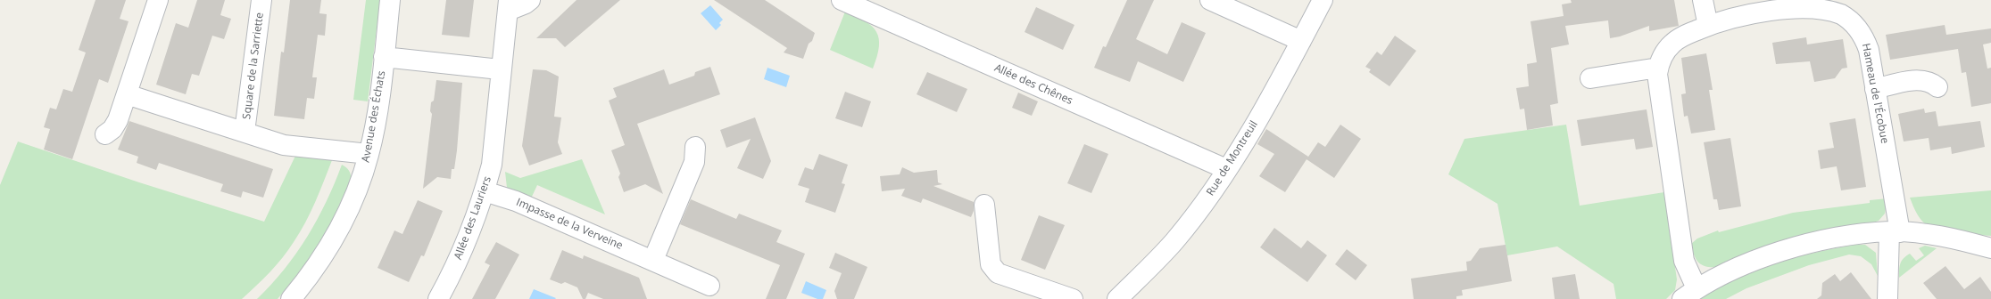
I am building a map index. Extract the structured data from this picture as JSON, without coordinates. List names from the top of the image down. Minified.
{"streets":{"street":["Square de la Sarriette","Allée des Chênes","Hameau de l'Écobue","Avenue des Échats","Rue de Montreuil","Allée des Lauriers","Impasse de la Verveine"]},"crossings":[["Square de la Sarriette","Avenue des Échats"],["Allée des Chênes","Rue de Montreuil"],["Allée des Lauriers","Impasse de la Verveine"]]}
